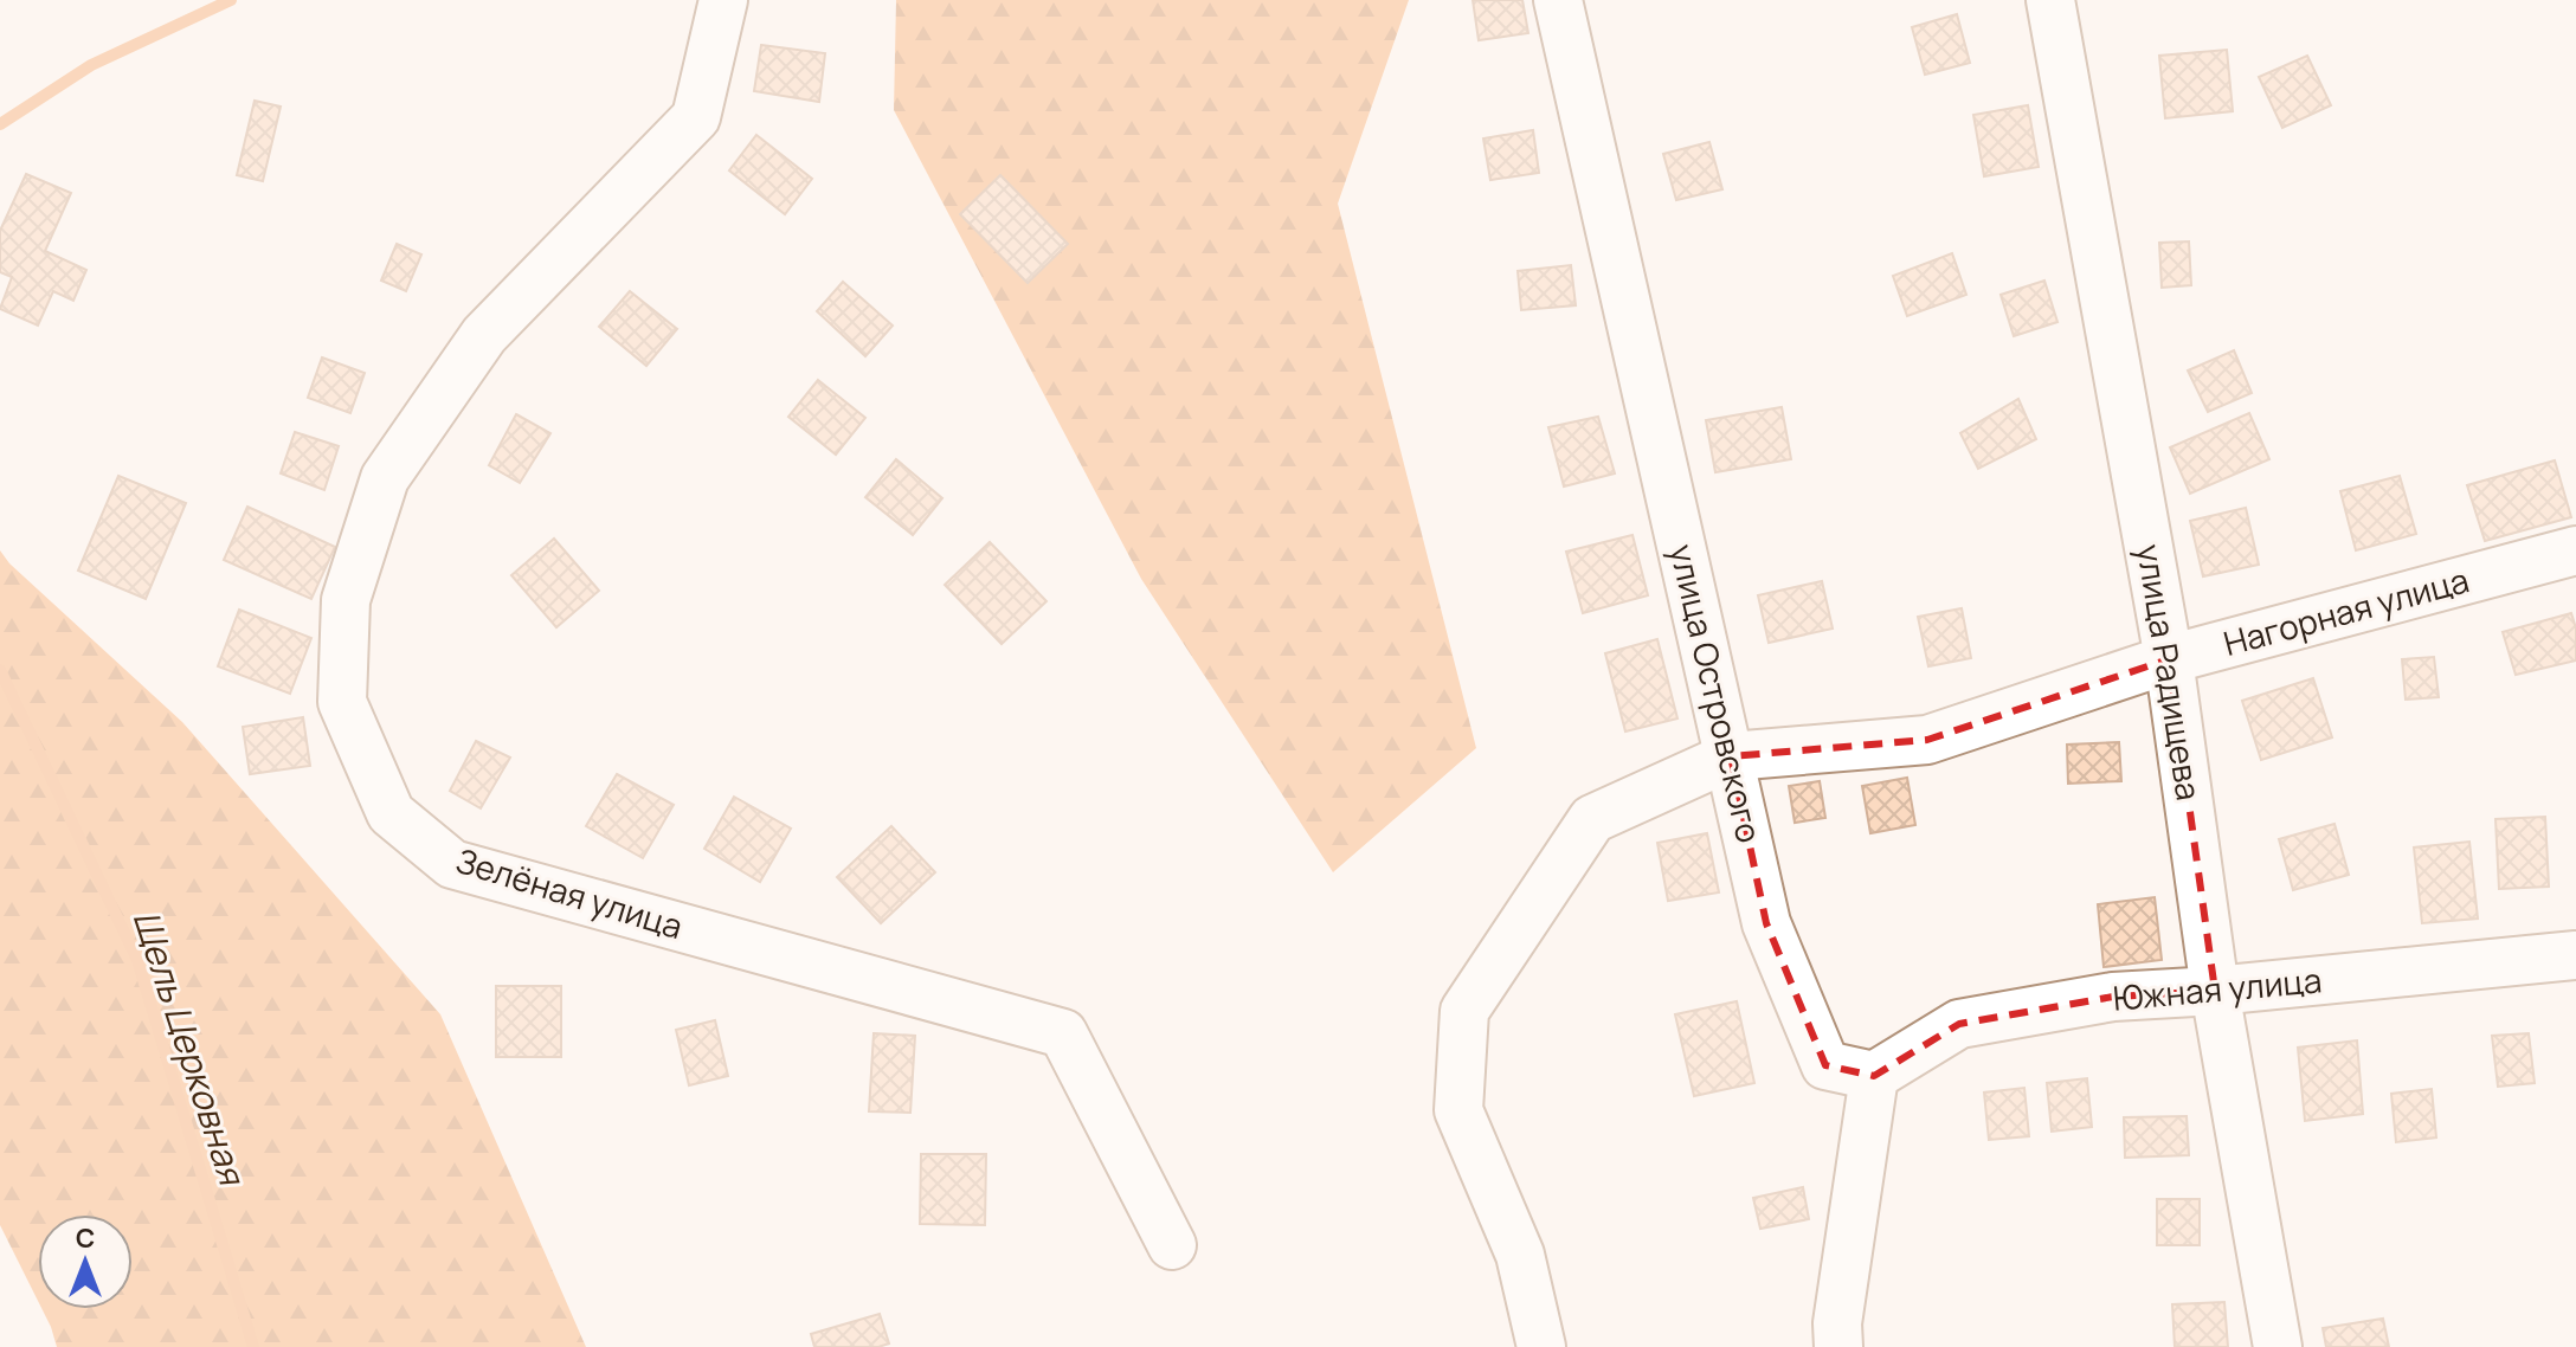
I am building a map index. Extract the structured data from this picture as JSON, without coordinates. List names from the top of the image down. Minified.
{"streets":{"street":["Нагорная улица","улица Радищева","улица Островского","Зелёная улица","Южная улица"]},"crossings":[["Нагорная улица","улица Радищева"],["Нагорная улица","улица Островского"],["улица Радищева","Южная улица"],["улица Островского","Южная улица"]],"water":["Щель Церковная"],"north":"top"}
